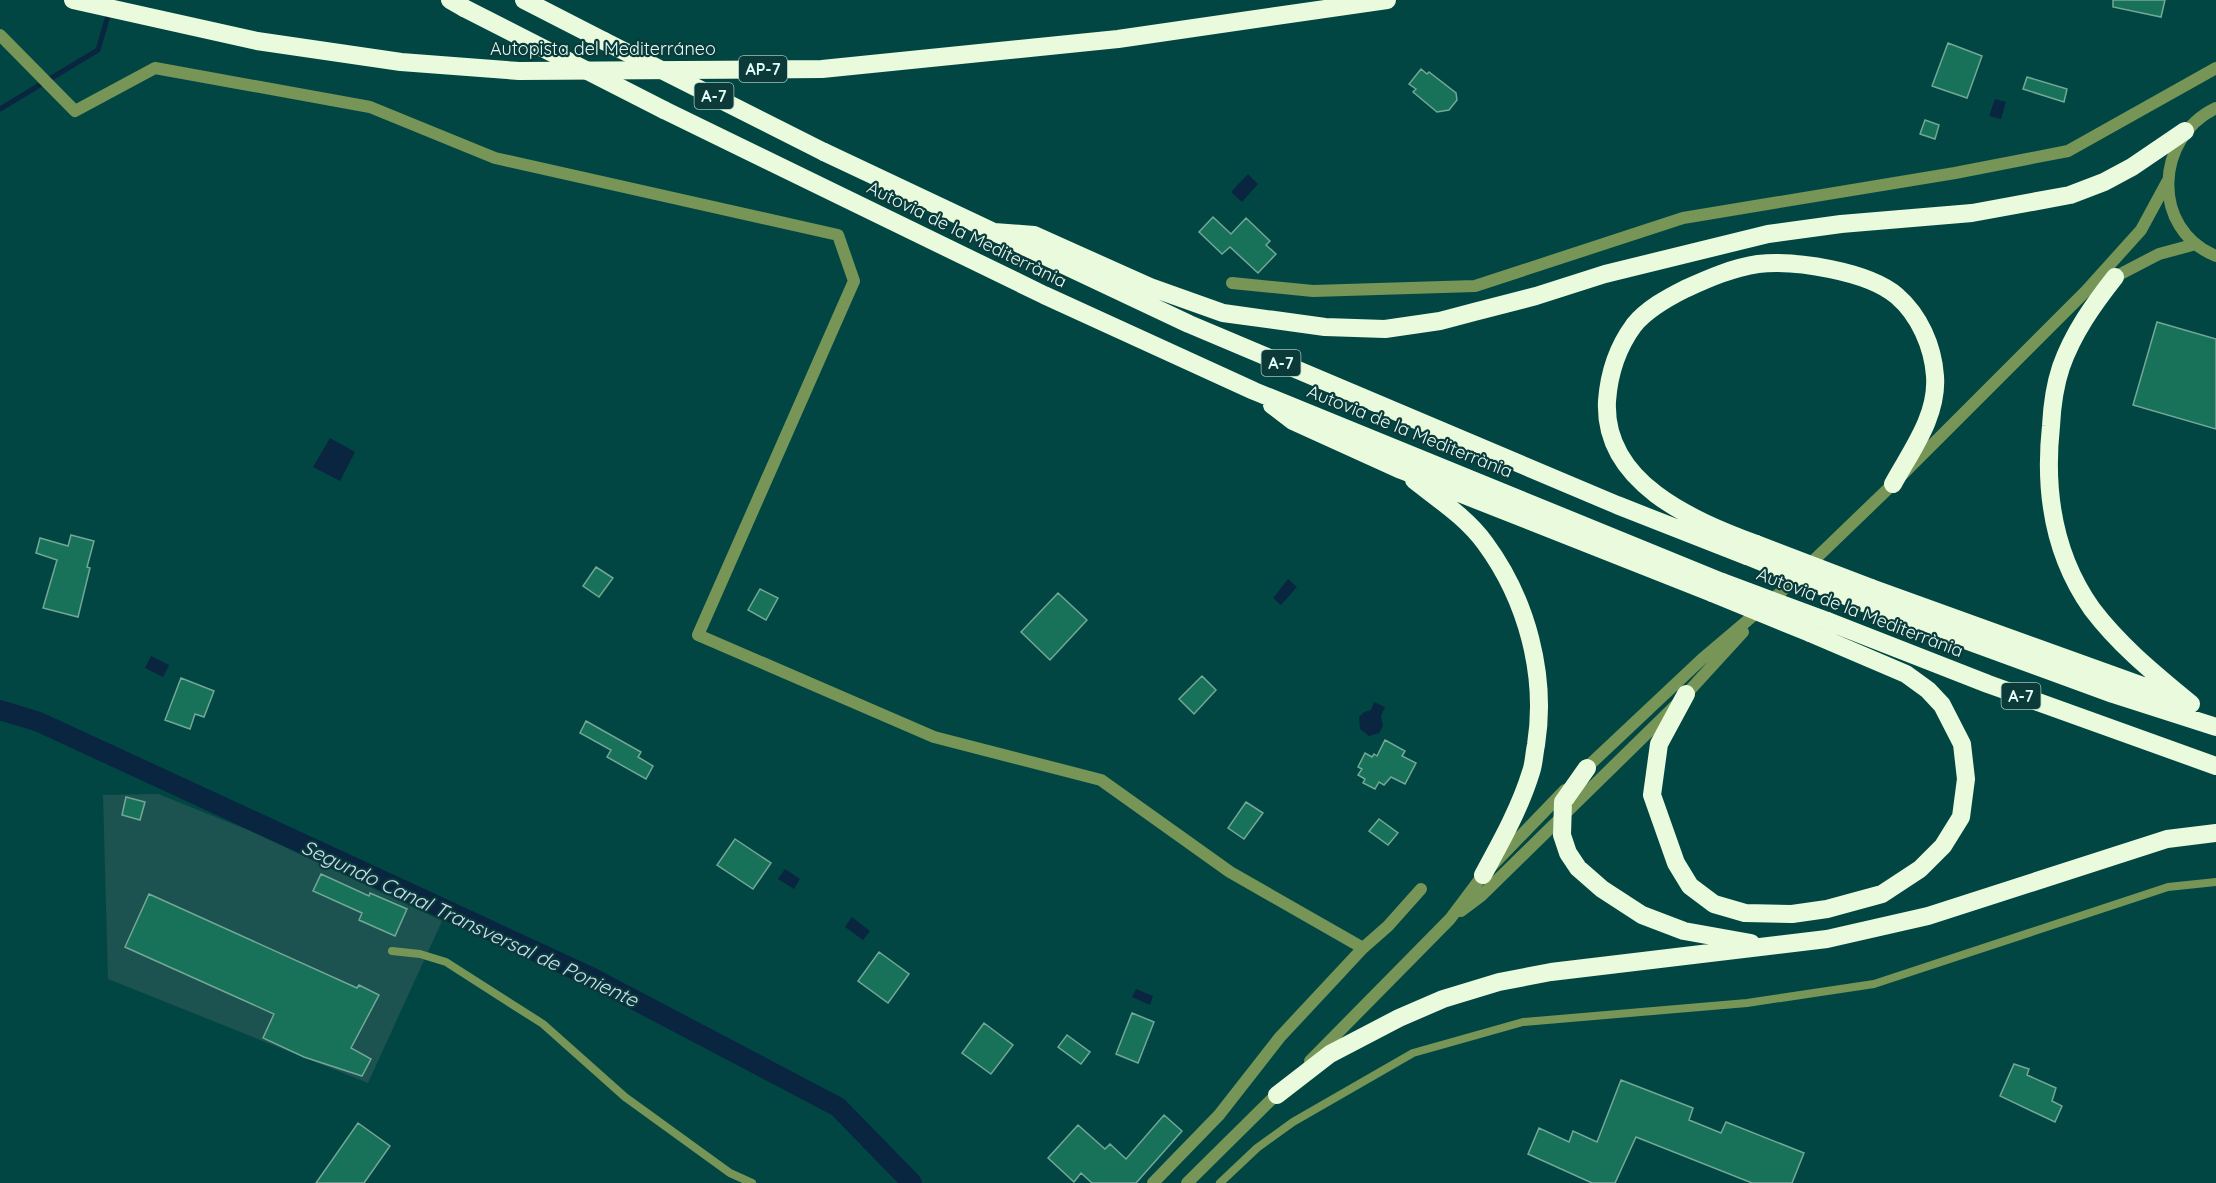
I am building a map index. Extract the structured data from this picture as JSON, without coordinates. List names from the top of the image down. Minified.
{"streets":{"highway":["Autopista del Mediterráneo","AP-7","A-7","Autovia de la Mediterrània"]},"water":["Segundo Canal Transversal de Poniente"]}
